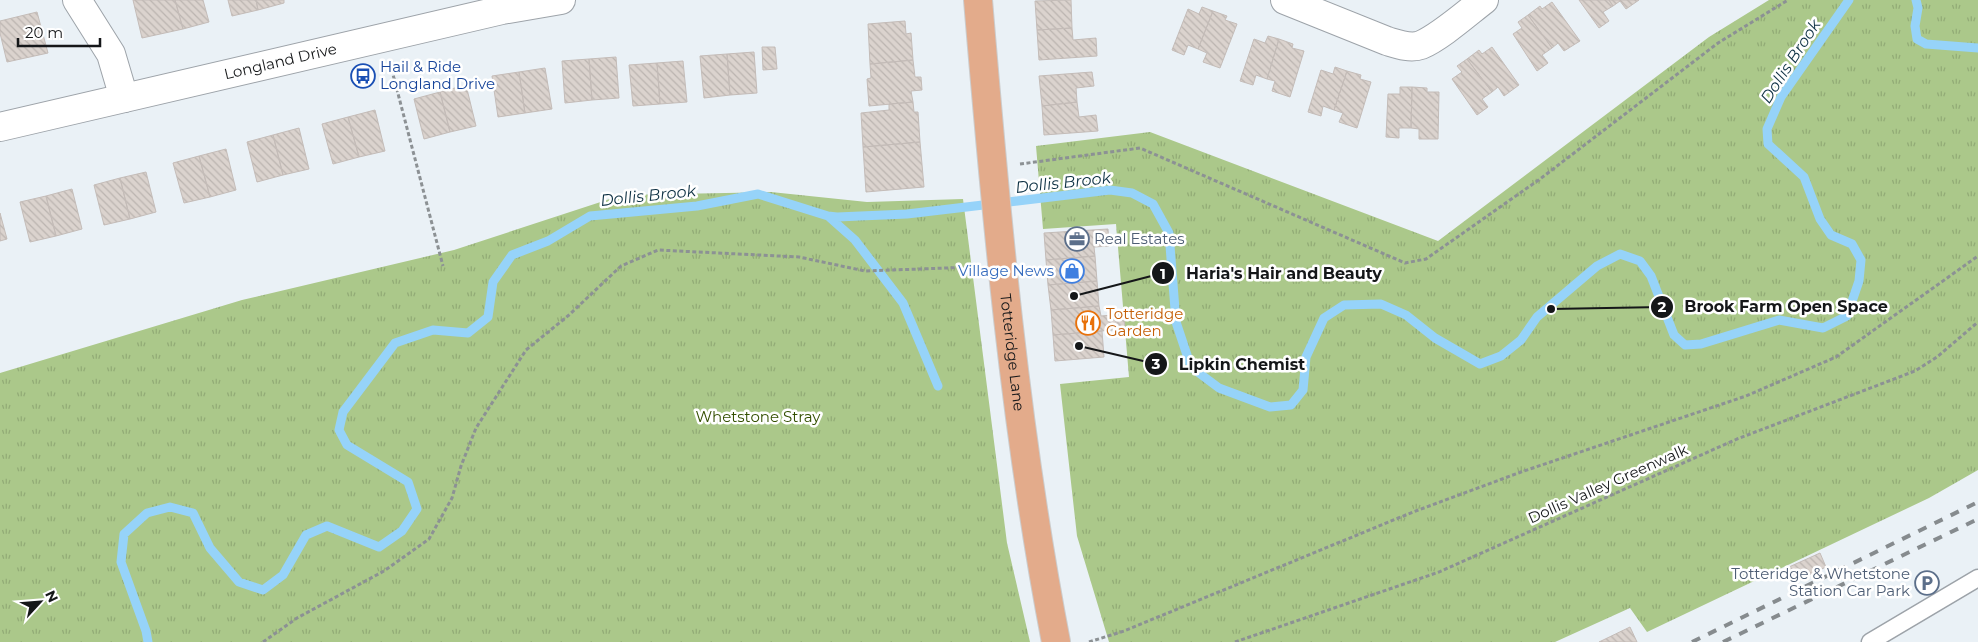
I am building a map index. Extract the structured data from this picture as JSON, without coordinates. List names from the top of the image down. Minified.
{"streets":{"main road":["Totteridge Lane"],"street":["Longland Drive"],"path":["Dollis Valley Greenwalk"]},"water":["Dollis Brook"],"parks":["Whetstone Stray"],"places":{"bus stop":["Hail & Ride Longland Drive"],"office":["Real Estates"],"shop":["Village News"],"other":["Haria's Hair and Beauty","Brook Farm Open Space","Lipkin Chemist"],"restaurant":["Totteridge Garden"],"parking":["Totteridge & Whetstone Station Car Park"]},"scale_bar":"20 m","north":"top right"}
